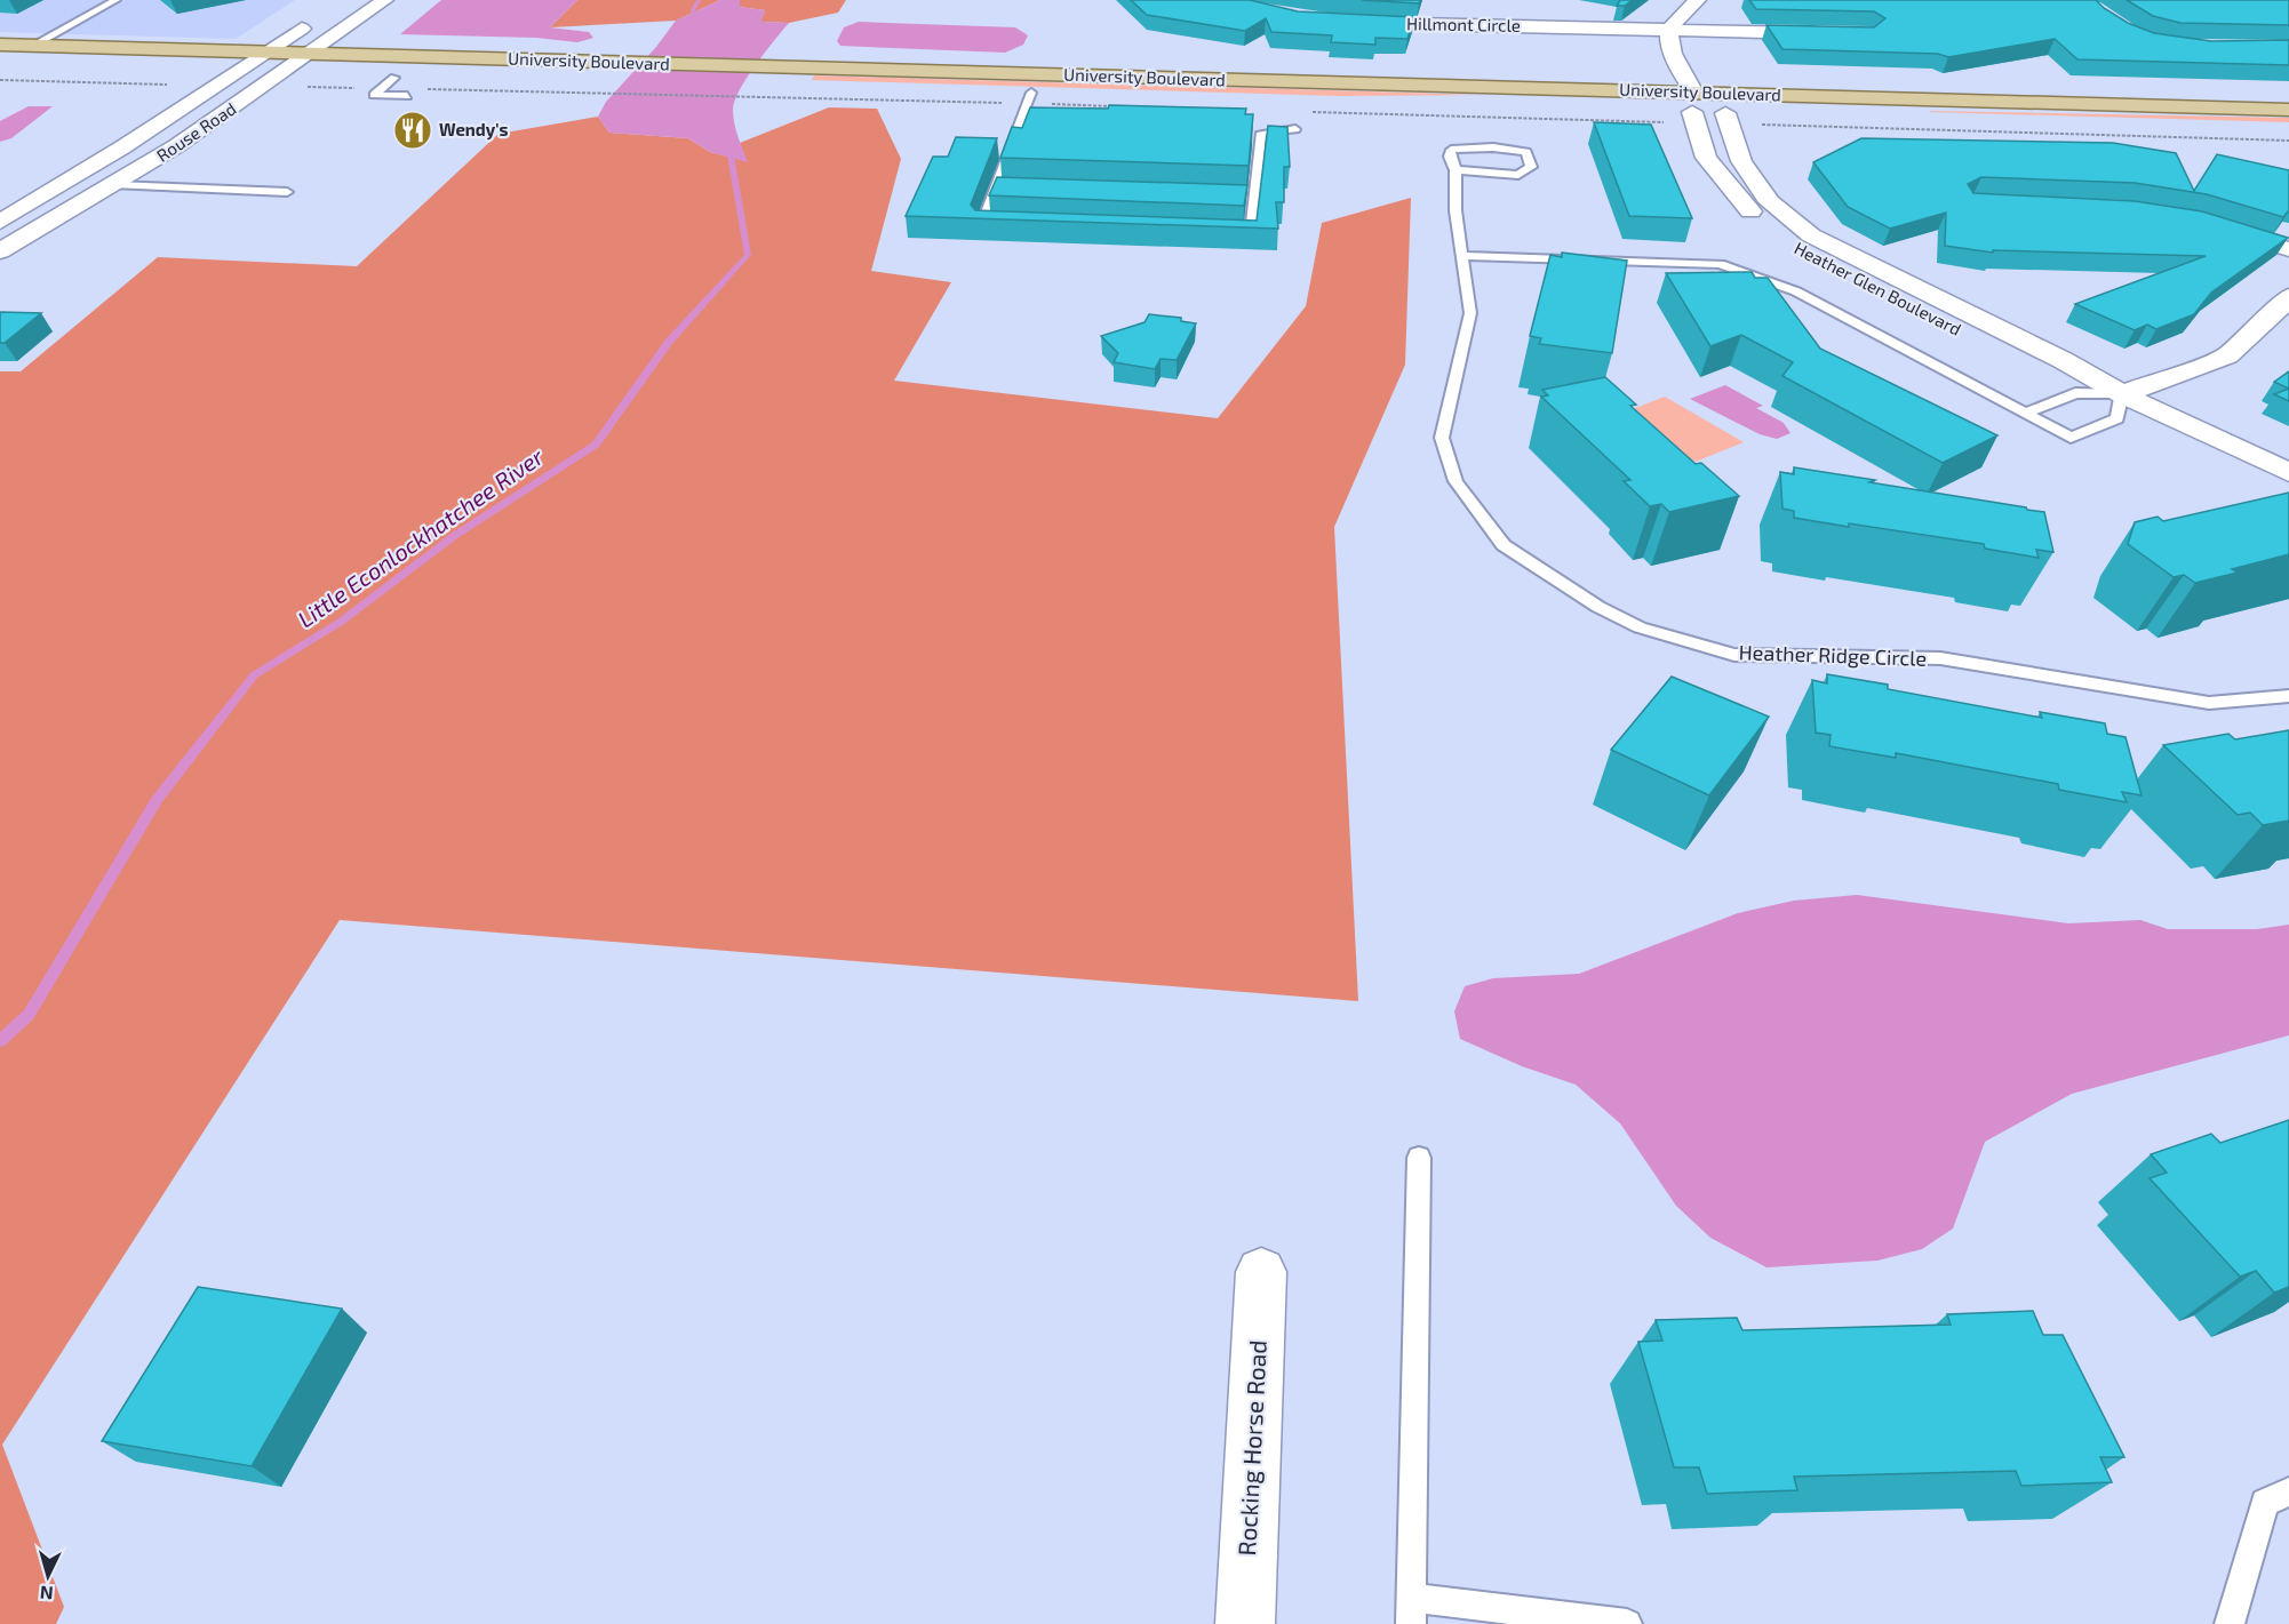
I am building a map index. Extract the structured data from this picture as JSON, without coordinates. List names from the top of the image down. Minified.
{"streets":{"main road":["University Boulevard"],"street":["Hillmont Circle","Rouse Road","Heather Glen Boulevard","Rocking Horse Road"],"lane":["Heather Ridge Circle"]},"crossings":[["University Boulevard","Rouse Road"],["University Boulevard","Heather Glen Boulevard"]],"water":["Little Econlockhatchee River"],"places":{"restaurant":["Wendy's"]},"north":"bottom"}
